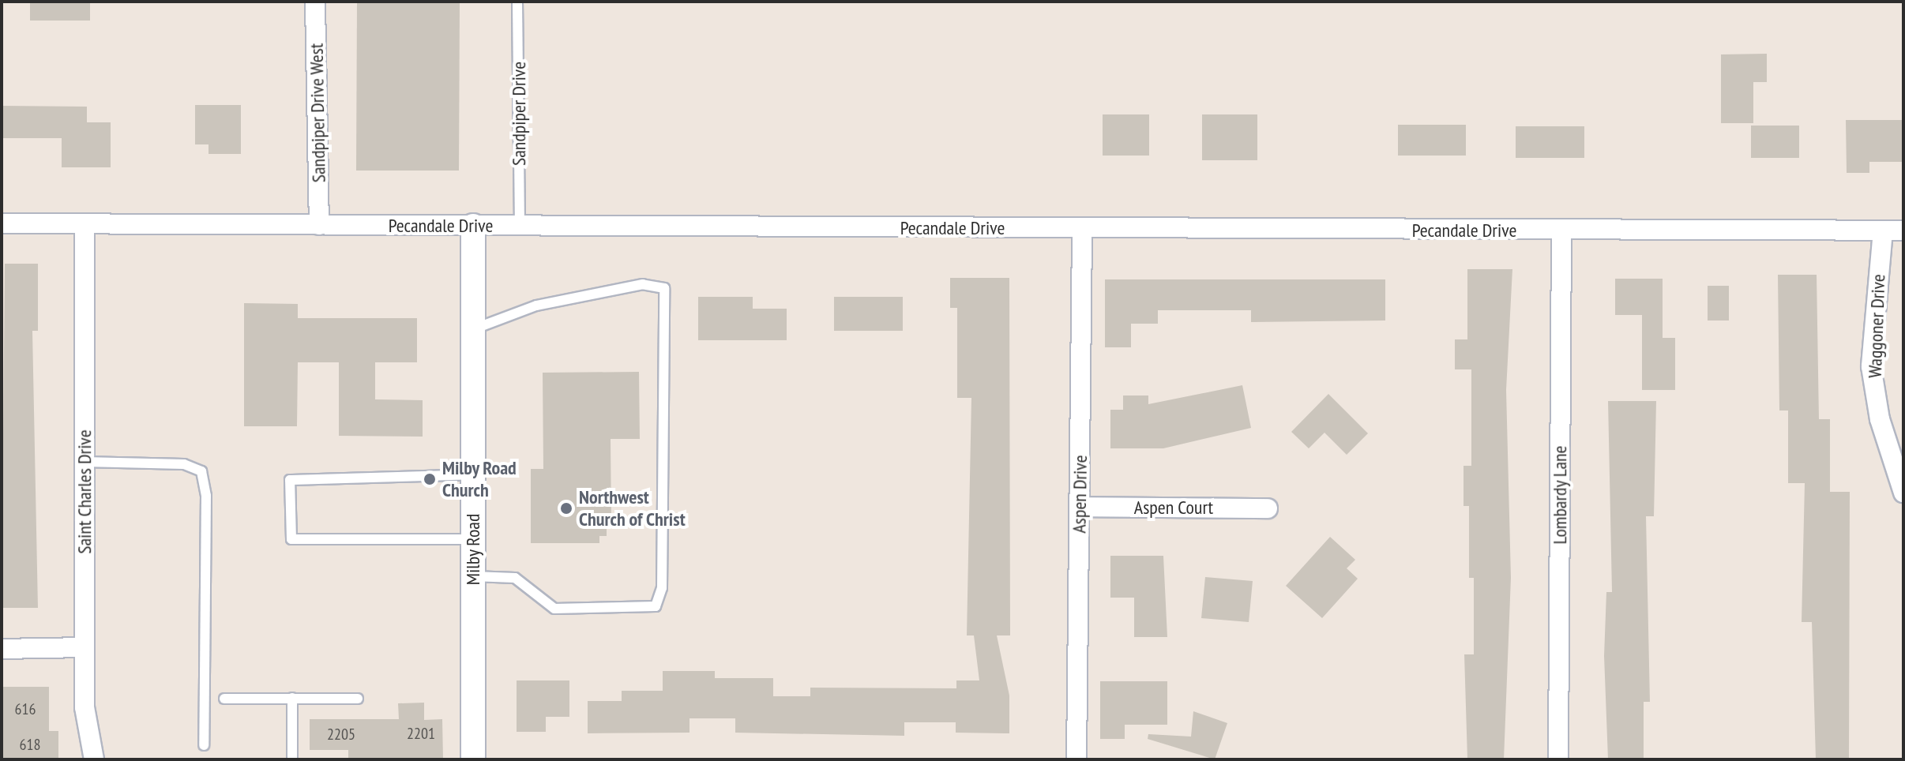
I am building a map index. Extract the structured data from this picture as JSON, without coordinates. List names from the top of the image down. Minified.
{"streets":{"street":["Sandpiper Drive West","Pecandale Drive","Waggoner Drive","Saint Charles Drive","Aspen Drive","Lombardy Lane","Aspen Court","Milby Road"],"lane":["Sandpiper Drive"]},"crossings":[["Sandpiper Drive West","Pecandale Drive"],["Sandpiper Drive","Pecandale Drive"],["Pecandale Drive","Waggoner Drive"],["Pecandale Drive","Saint Charles Drive"],["Pecandale Drive","Aspen Drive"],["Pecandale Drive","Lombardy Lane"],["Pecandale Drive","Milby Road"],["Aspen Drive","Aspen Court"]],"places":["Milby Road Church","Northwest Church of Christ"],"house_numbers":["616","2201","2205","618"]}
